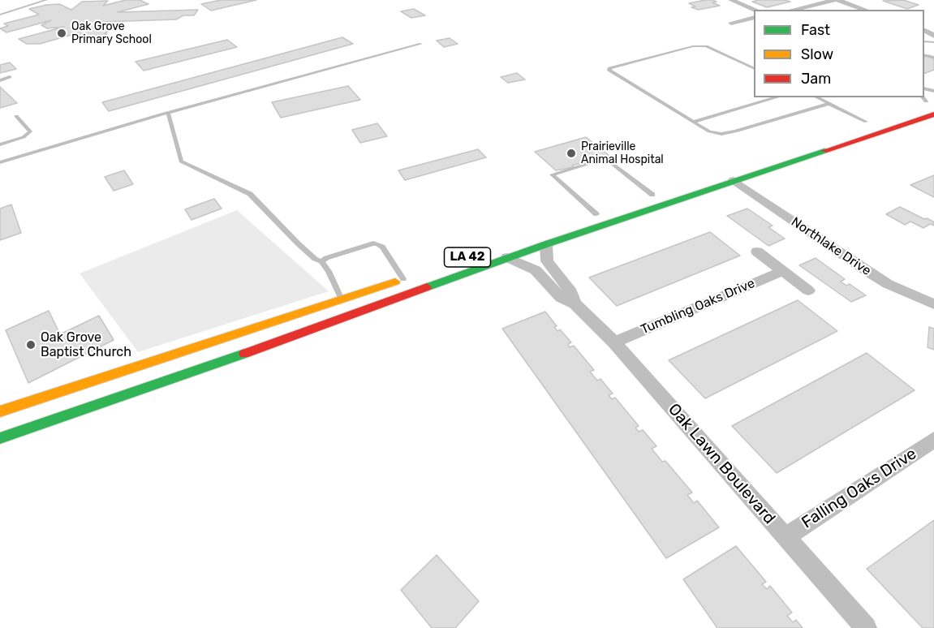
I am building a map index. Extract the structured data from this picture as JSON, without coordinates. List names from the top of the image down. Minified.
{"streets":{"main road":["LA 42"],"street":["Northlake Drive","Tumbling Oaks Drive","Oak Lawn Boulevard","Falling Oaks Drive"]},"crossings":[["Northlake Drive","LA 42"],["LA 42","Oak Lawn Boulevard"],["Tumbling Oaks Drive","Oak Lawn Boulevard"],["Oak Lawn Boulevard","Falling Oaks Drive"]],"places":["Oak Grove Primary School","Prairieville Animal Hospital","Oak Grove Baptist Church"],"legend":["Fast","Slow","Jam"]}
